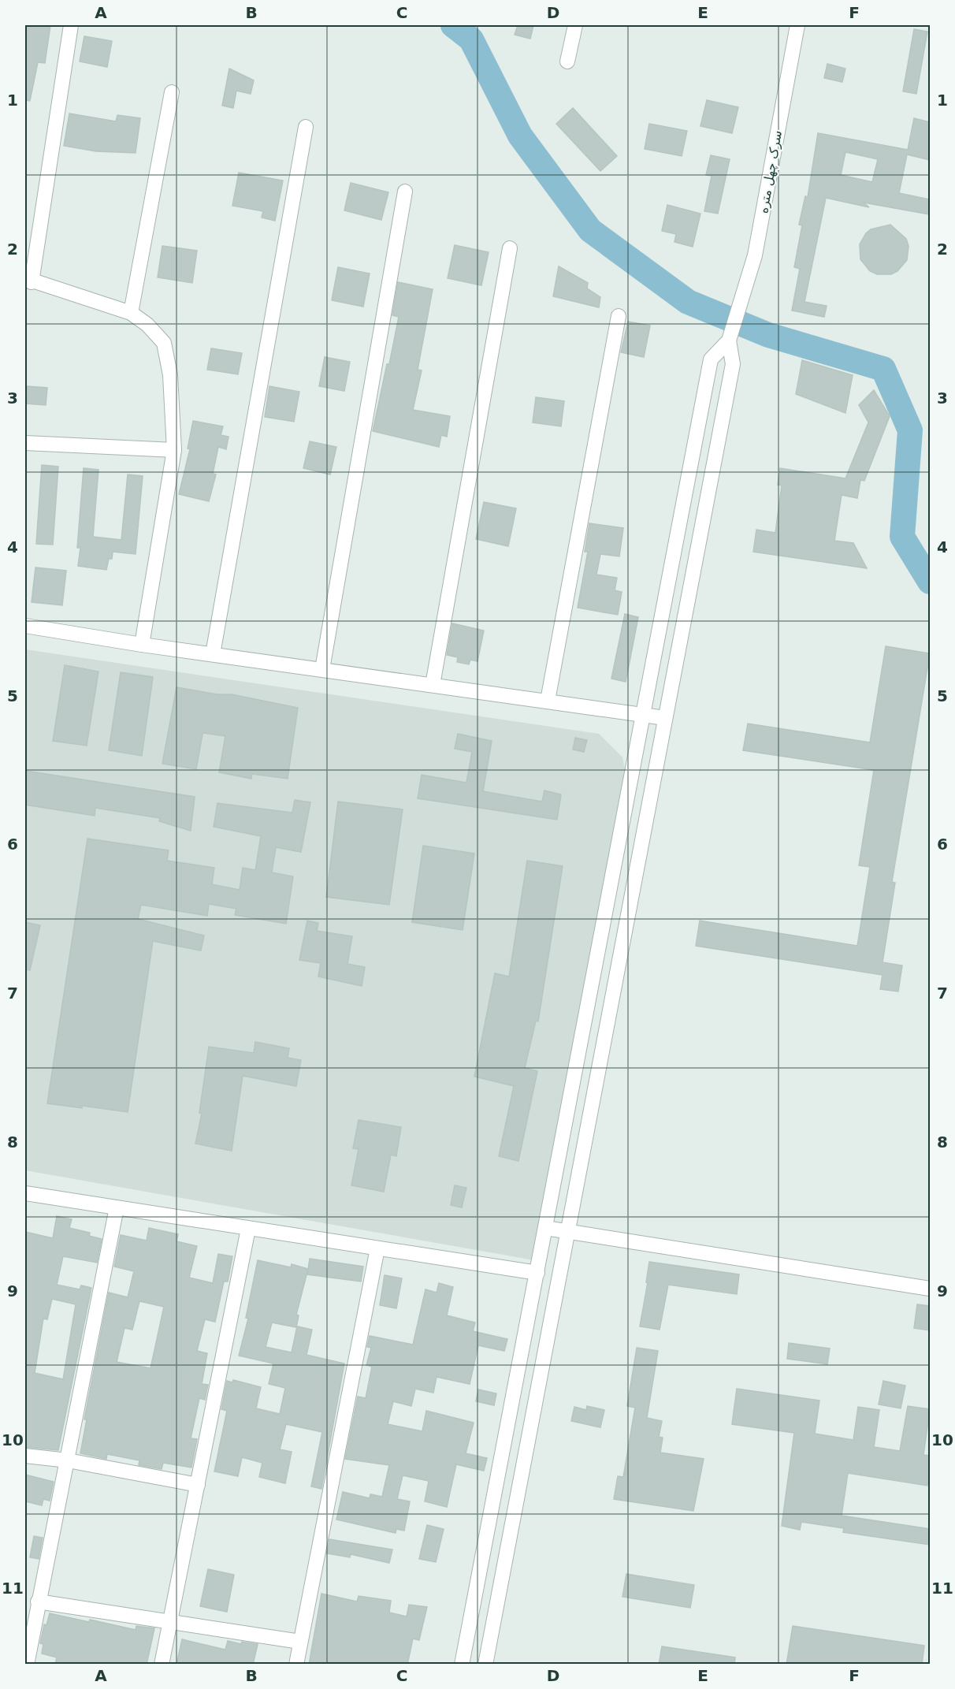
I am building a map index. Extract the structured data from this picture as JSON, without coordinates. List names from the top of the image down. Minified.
{"streets":{"street":["سرک چهل متره"]},"grid":{"columns":["A","B","C","D","E","F"],"rows":["1","2","3","4","5","6","7","8","9","10","11"]}}
